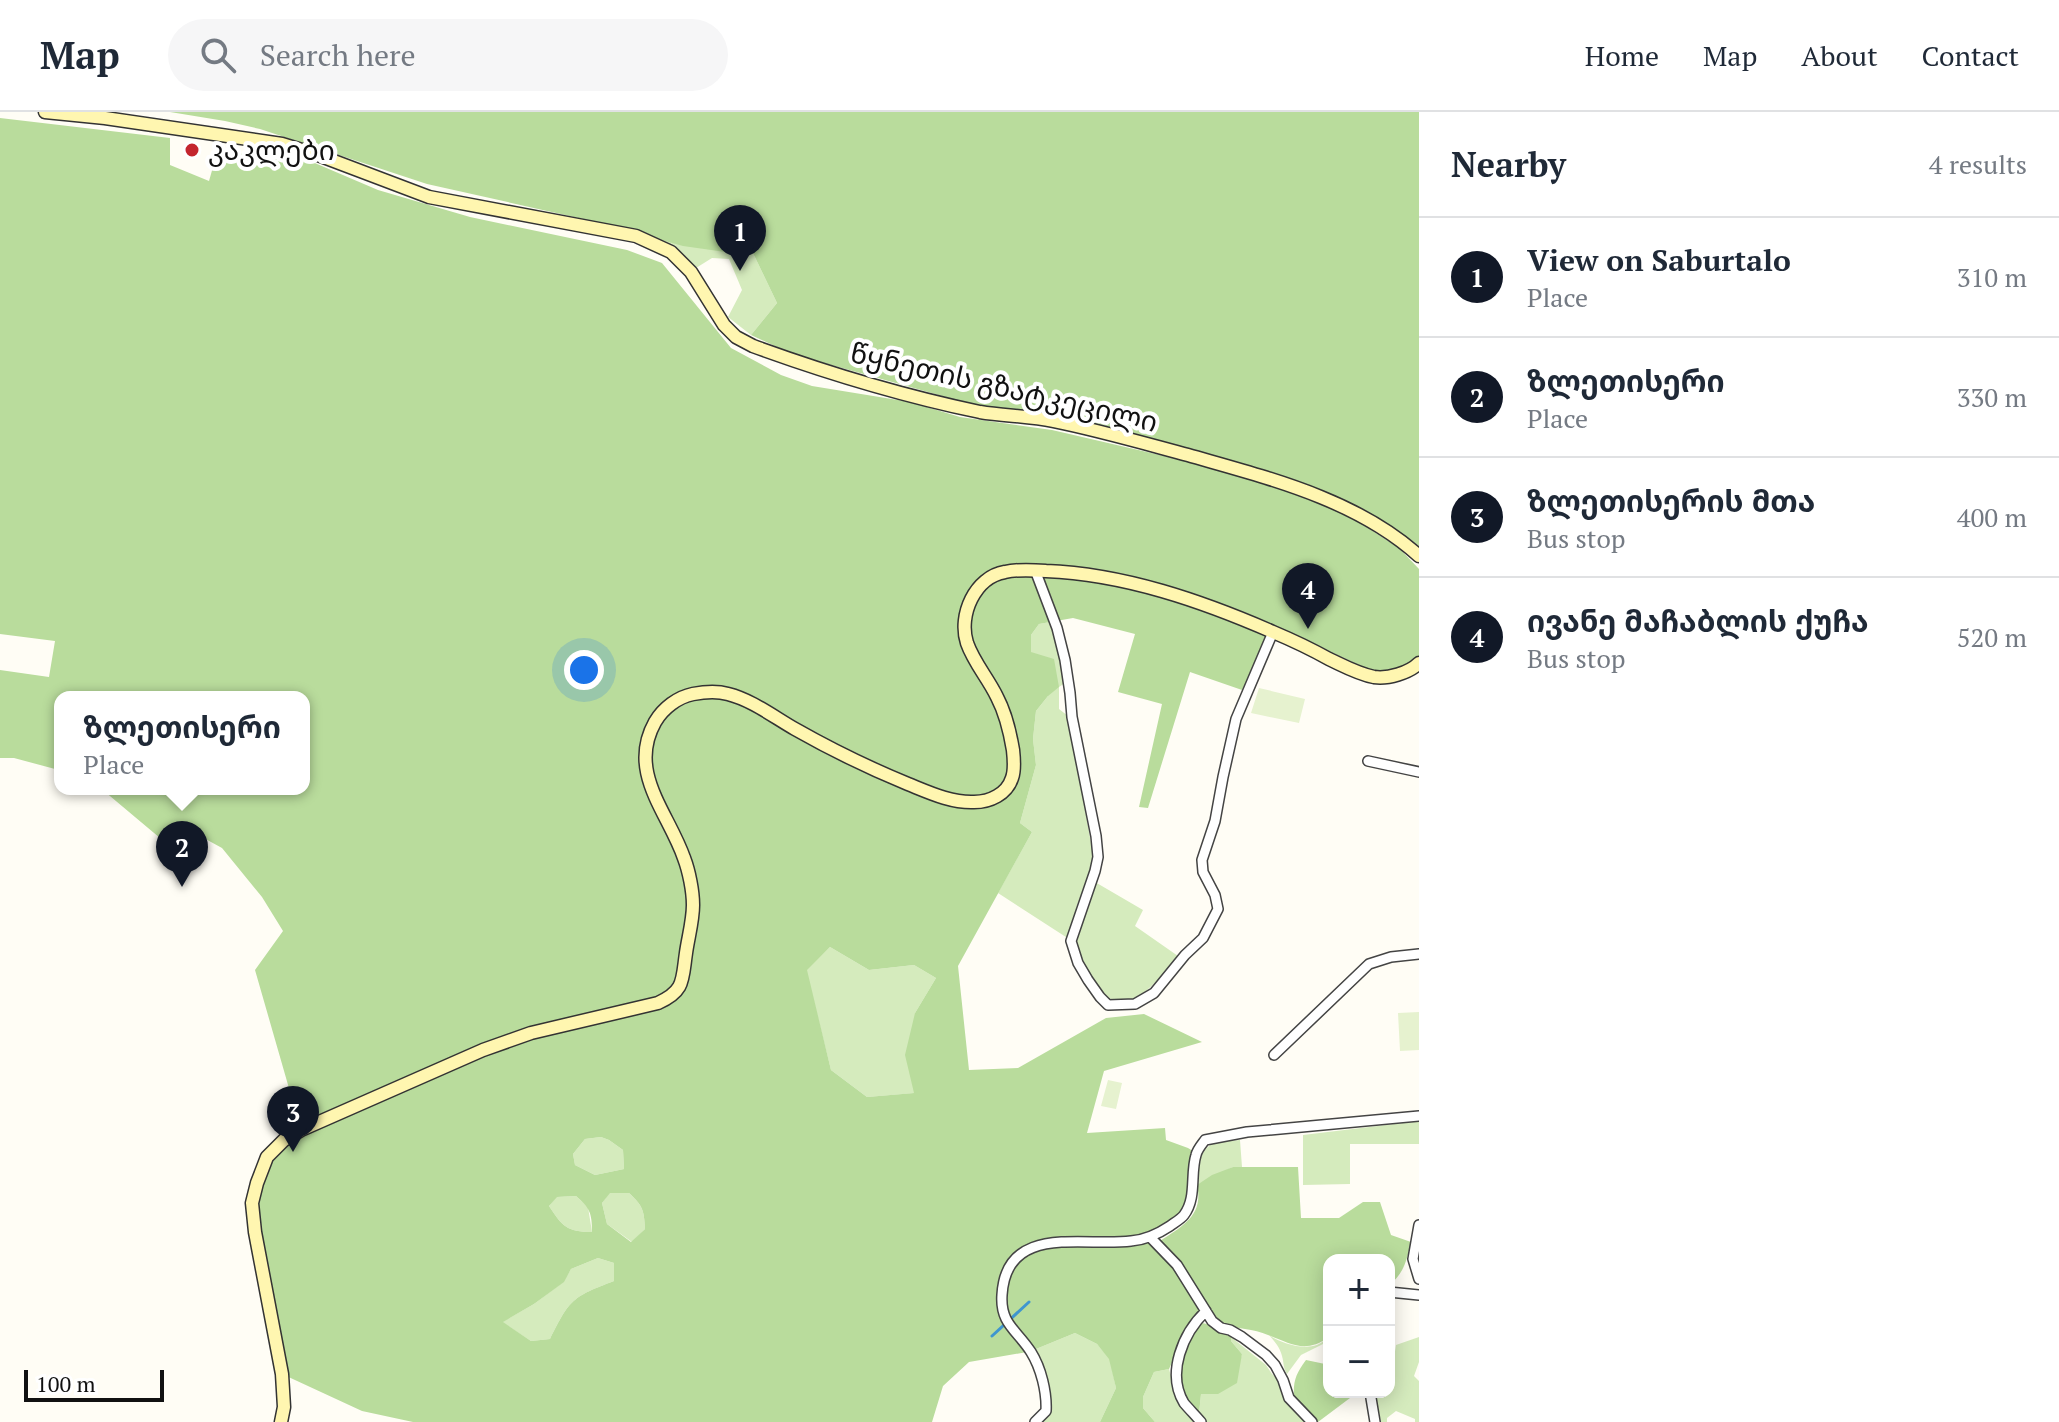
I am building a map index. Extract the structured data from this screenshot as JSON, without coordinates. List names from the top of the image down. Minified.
{"streets":{"main road":["წყნეთის გზატკეცილი"]},"places":["კაკლები"],"scale_bar":"100 m","page":{"header":"Map","search":"Search here","nav":["Home","Map","About","Contact"],"heading":["Nearby","4 results"],"pins":["1","4","2","3"],"list":[{"mark":"1","name":"View on Saburtalo","note":"Place","value":"310 m"},{"mark":"2","name":"ზლეთისერი","note":"Place","value":"330 m"},{"mark":"3","name":"ზლეთისერის მთა","note":"Bus stop","value":"400 m"},{"mark":"4","name":"ივანე მაჩაბლის ქუჩა","note":"Bus stop","value":"520 m"}],"popup":["ზლეთისერი","Place"],"map_buttons":["+","−"],"scale":"100 m"}}
